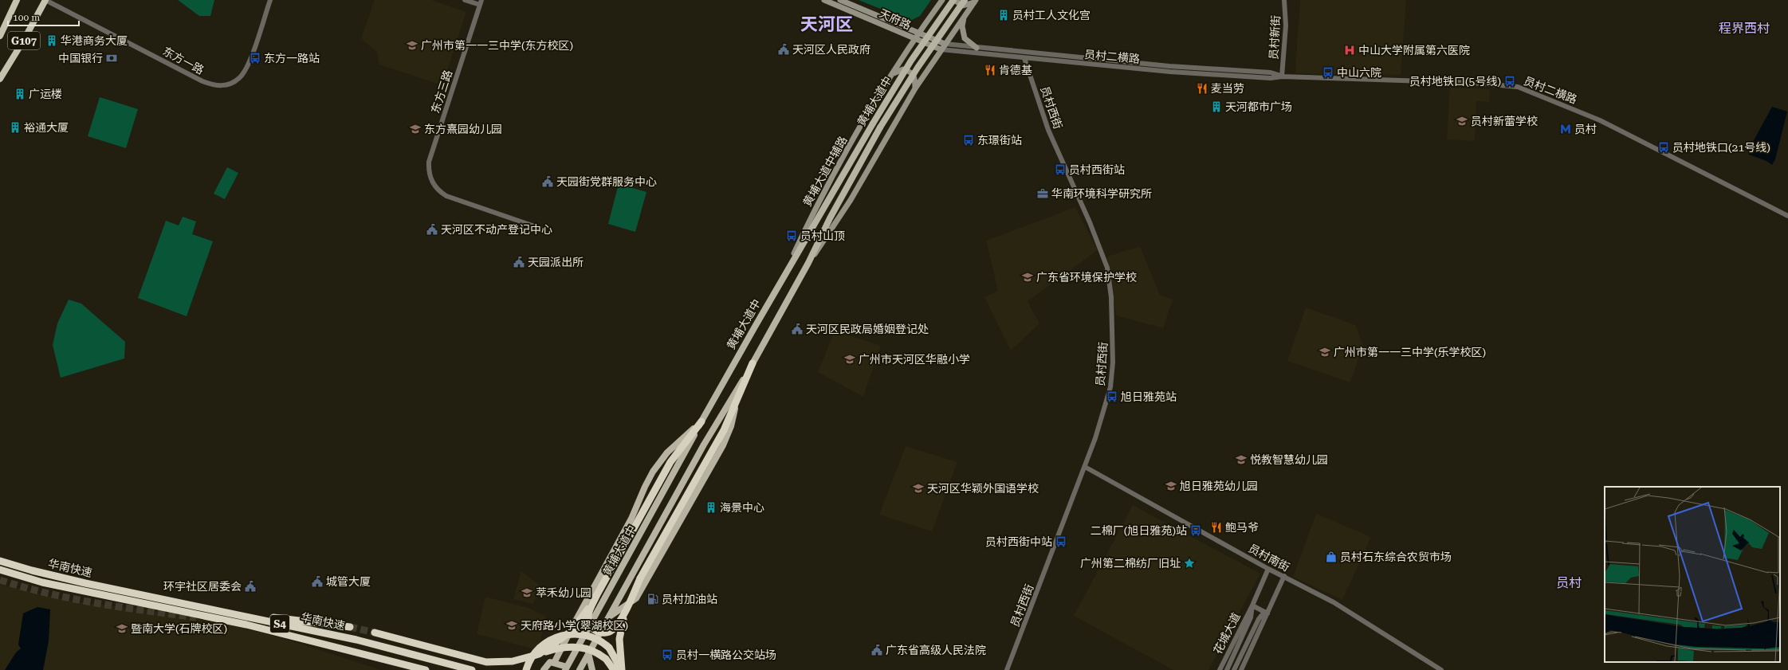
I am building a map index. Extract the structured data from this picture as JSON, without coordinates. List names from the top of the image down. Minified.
{"streets":{"highway":["G107","华南快速","S4"],"main road":["天府路","黄埔大道中","黄埔大道中辅路"],"street":["员村新街","员村二横路","东方一路","东方三路","员村西街","员村南街","花城大道"]},"crossings":[["天府路","员村二横路"],["天府路","黄埔大道中辅路"],["员村新街","员村二横路"],["G107","东方一路"],["员村二横路","员村西街"],["黄埔大道中","黄埔大道中辅路"],["员村西街","员村南街"],["员村南街","花城大道"]],"districts":["天河区","程界西村","员村"],"places":{"building":["员村工人文化宫","华港商务大厦","广运楼","天河都市广场","裕通大厦","海景中心"],"school or university":["广州市第一一三中学(东方校区)","员村新蕾学校","东方熹园幼儿园","广东省环境保护学校","广州市第一一三中学(乐学校区)","广州市天河区华融小学","悦教智慧幼儿园","旭日雅苑幼儿园","天河区华颖外国语学校","萃禾幼儿园","天府路小学(翠湖校区)","暨南大学(石牌校区)"],"public building":["天河区人民政府","天园街党群服务中心","天河区不动产登记中心","天园派出所","天河区民政局婚姻登记处","城管大厦","环宇社区居委会","广东省高级人民法院"],"hospital":["中山大学附属第六医院"],"bank":["中国银行"],"bus stop":["东方一路站","中山六院","员村地铁口(5号线)","东璟街站","员村地铁口(21号线)","员村西街站","员村山顶","旭日雅苑站","二棉厂(旭日雅苑)站","员村西街中站","员村一横路公交站场"],"restaurant":["肯德基","麦当劳","鲍马爷"],"metro station":["员村"],"office":["华南环境科学研究所"],"shop":["员村石东综合农贸市场"],"place":["广州第二棉纺厂旧址"],"fuel station":["员村加油站"]},"scale_bar":"100 m"}
